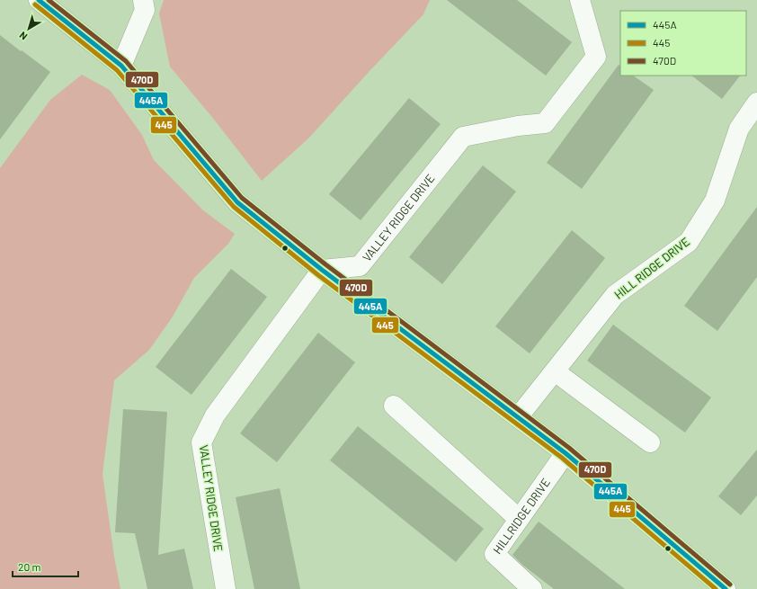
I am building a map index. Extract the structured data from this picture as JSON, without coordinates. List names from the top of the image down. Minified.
{"streets":{"street":["VALLEY RIDGE DRIVE","HILL RIDGE DRIVE","HILLRIDGE DRIVE"]},"lines":["transit line 445A","transit line 470D","transit line 445"],"legend":["445A","445","470D"],"scale_bar":"20 m","north":"bottom left"}
